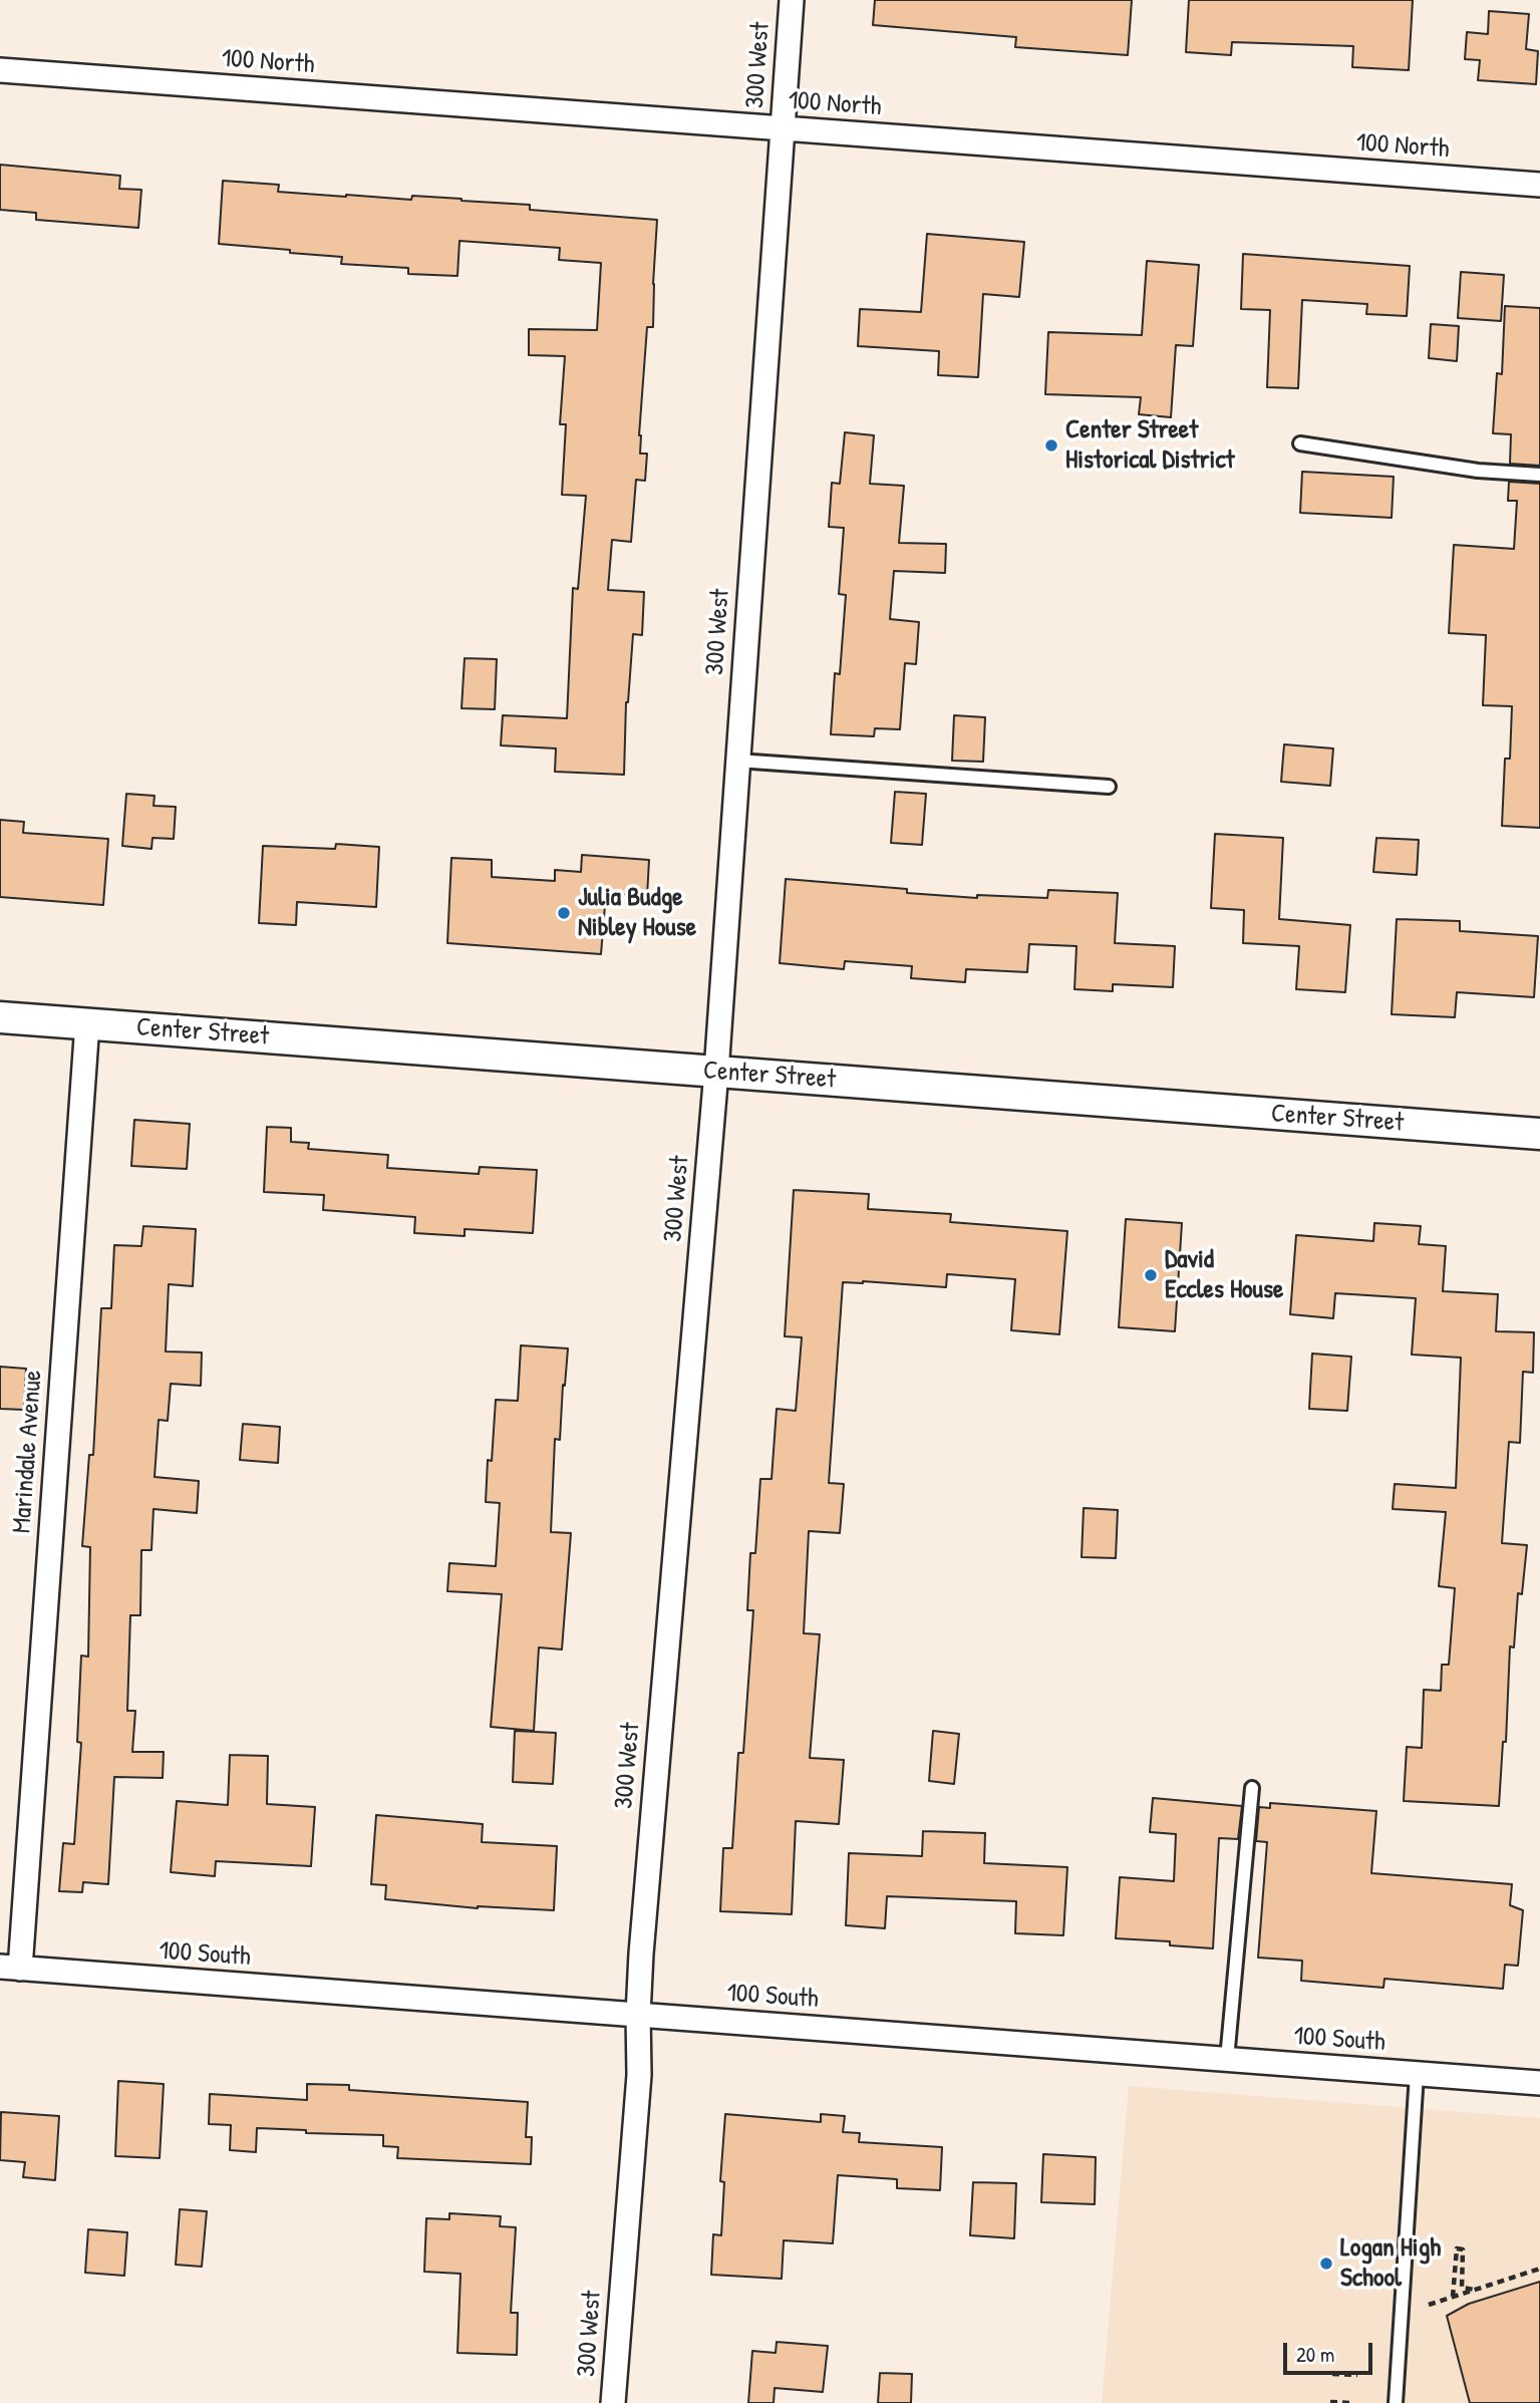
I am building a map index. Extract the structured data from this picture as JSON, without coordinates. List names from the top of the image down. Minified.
{"streets":{"street":["100 North","300 West","Center Street","Marindale Avenue","100 South"]},"crossings":[["100 North","300 West"],["300 West","Center Street"],["300 West","100 South"],["Center Street","Marindale Avenue"],["Marindale Avenue","100 South"]],"places":["Center Street Historical District","Julia Budge Nibley House","David Eccles House","Logan High School"],"scale_bar":"20 m"}
